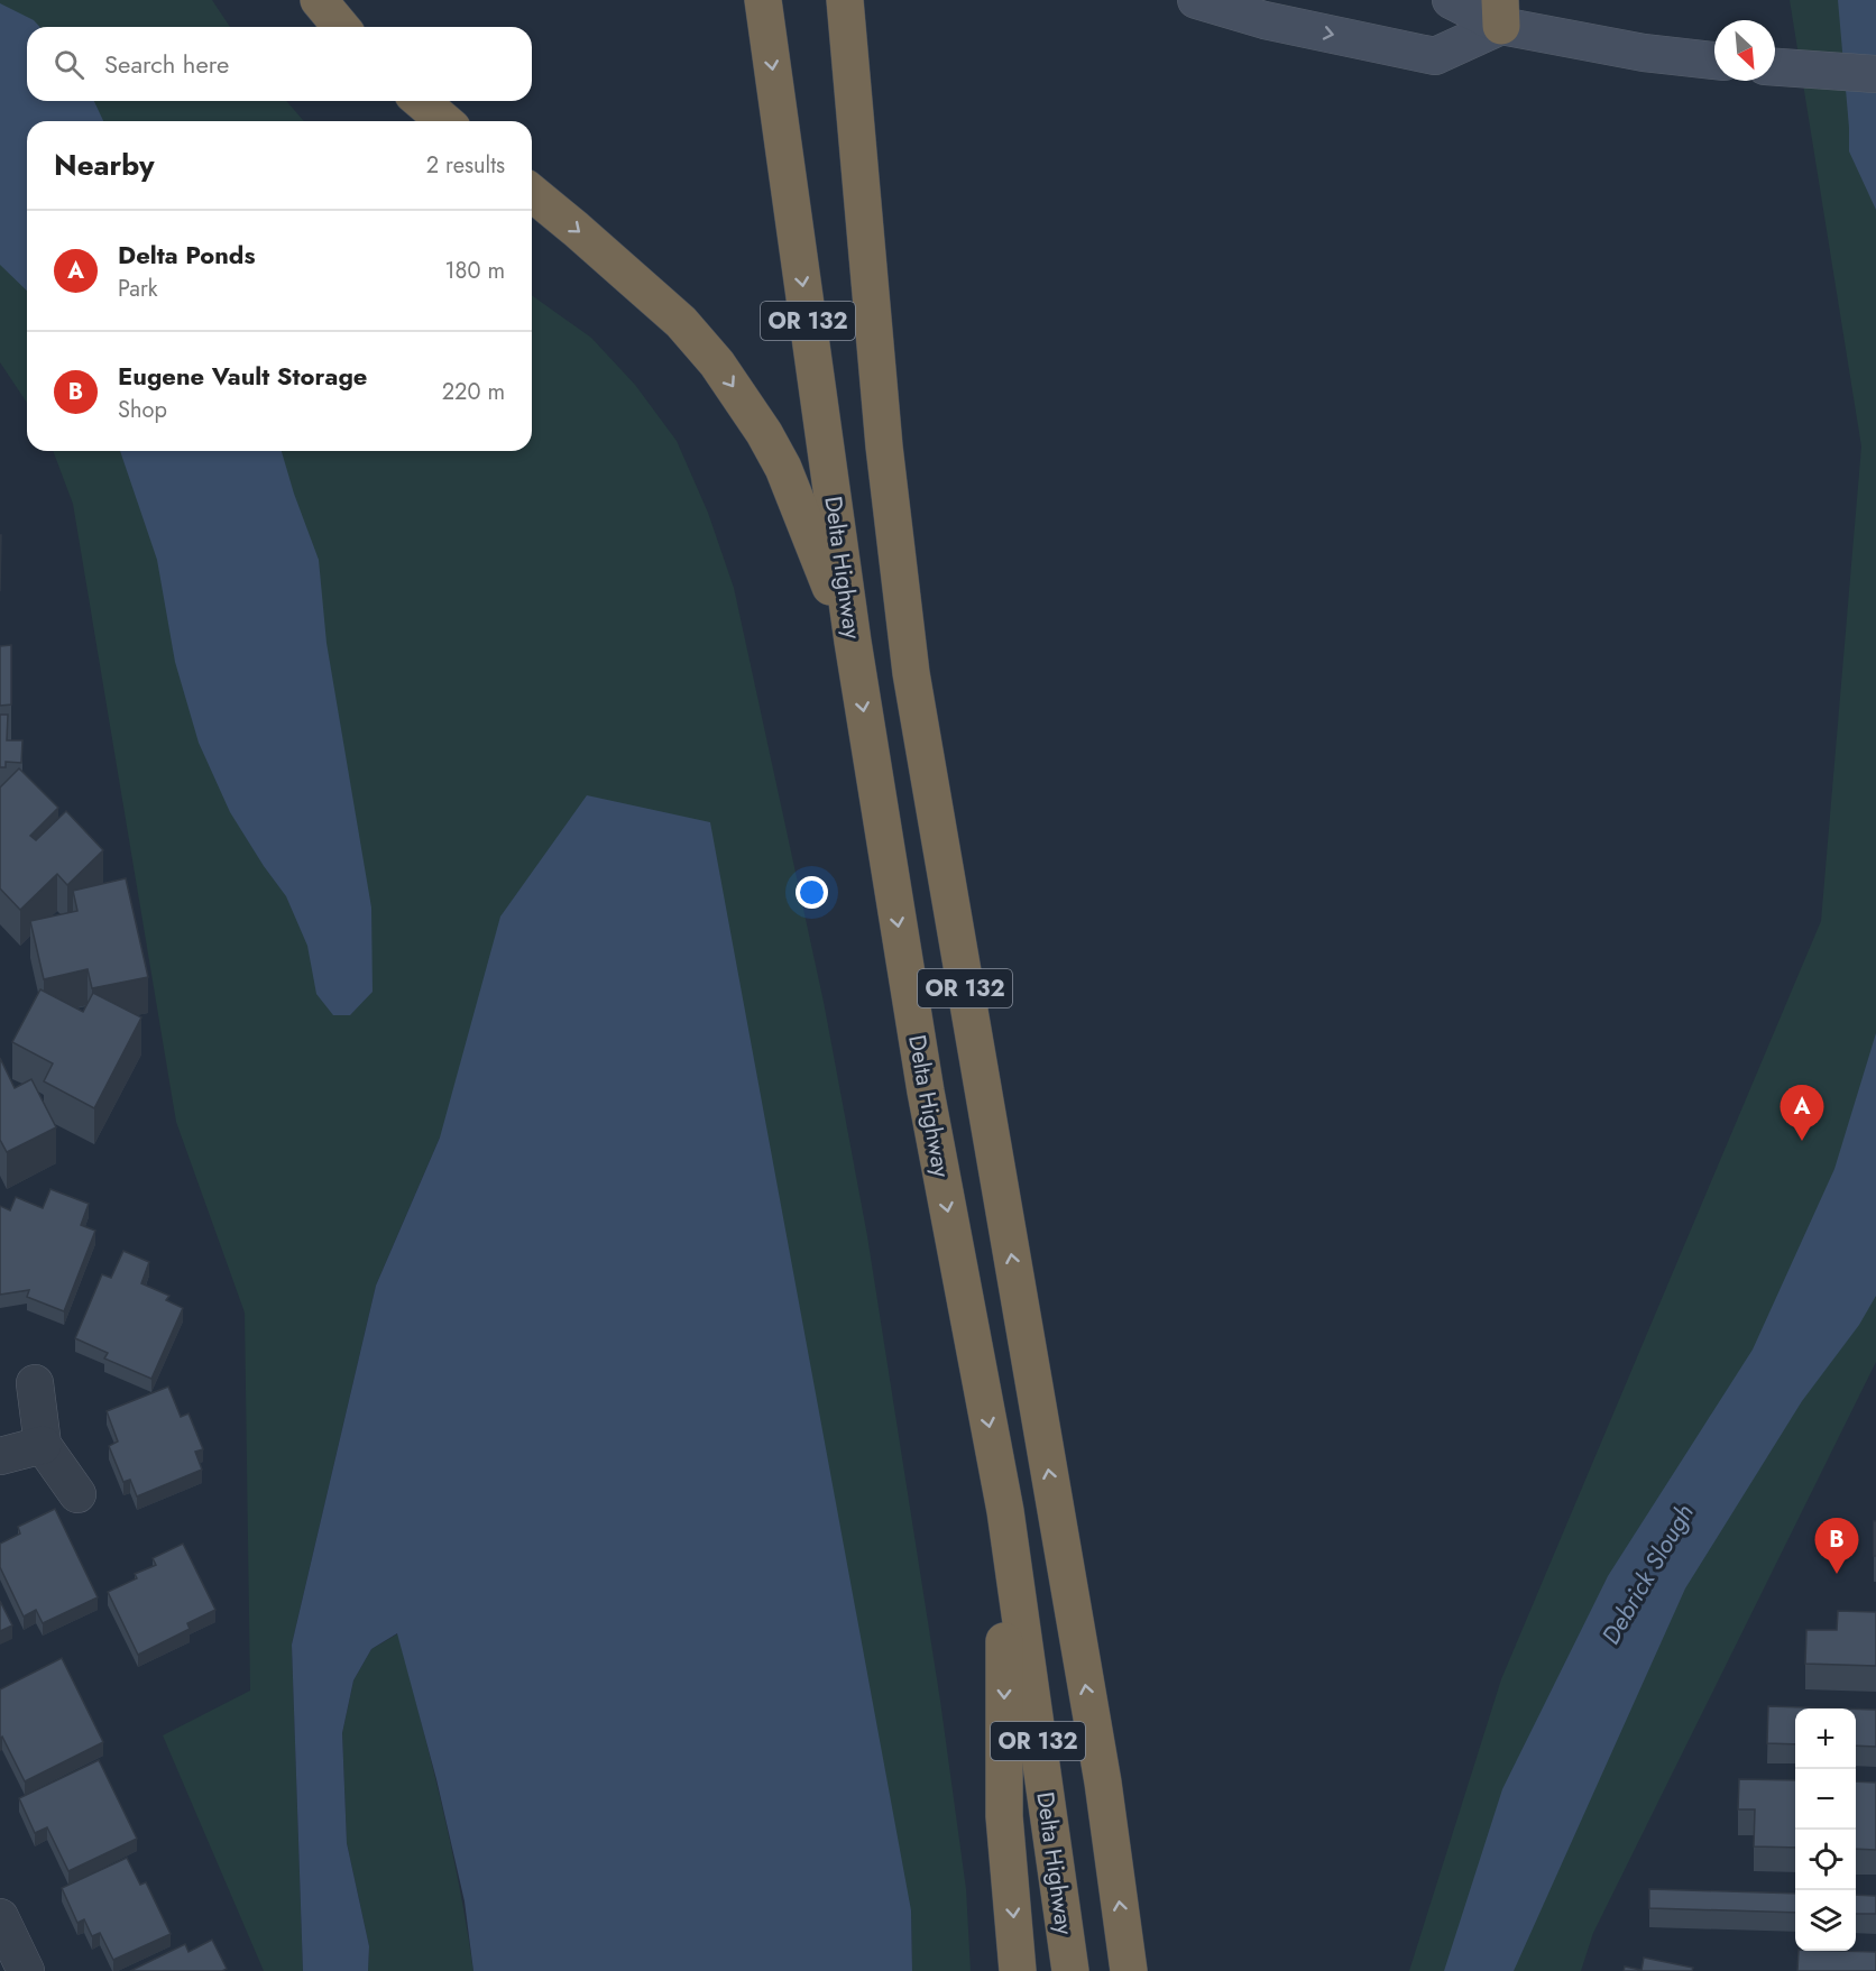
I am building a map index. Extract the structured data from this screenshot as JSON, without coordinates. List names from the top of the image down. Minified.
{"streets":{"highway":["OR 132","Delta Highway"]},"water":["Debrick Slough"],"north":"bottom right","page":{"search":"Search here","heading":["Nearby","2 results"],"list":[{"mark":"A","name":"Delta Ponds","note":"Park","value":"180 m"},{"mark":"B","name":"Eugene Vault Storage","note":"Shop","value":"220 m"}],"pins":["A","B"],"map_buttons":["+","−"]}}
